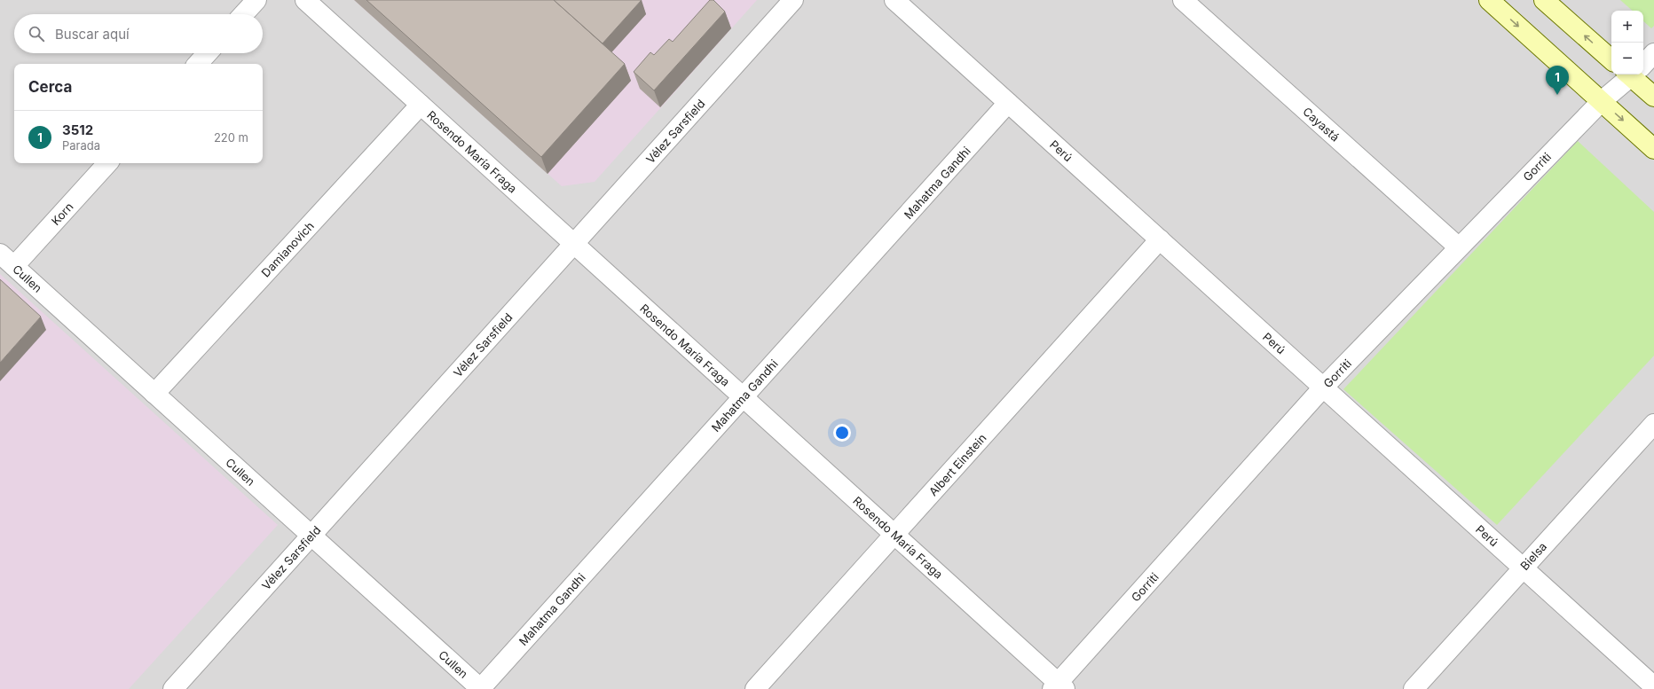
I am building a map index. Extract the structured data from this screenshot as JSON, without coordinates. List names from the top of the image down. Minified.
{"streets":{"street":["Cayastá","Vélez Sarsfield","Perú","Rosendo María Fraga","Gorriti","Mahatma Gandhi","Korn","Damianovich","Cullen","Albert Einstein","Bielsa"]},"crossings":[["Cayastá","Gorriti"],["Vélez Sarsfield","Rosendo María Fraga"],["Vélez Sarsfield","Cullen"],["Perú","Gorriti"],["Perú","Mahatma Gandhi"],["Perú","Albert Einstein"],["Perú","Bielsa"],["Rosendo María Fraga","Gorriti"],["Rosendo María Fraga","Mahatma Gandhi"],["Rosendo María Fraga","Damianovich"],["Rosendo María Fraga","Albert Einstein"],["Mahatma Gandhi","Cullen"],["Korn","Cullen"],["Damianovich","Cullen"]],"page":{"map_buttons":["+","−"],"search":"Buscar aquí","heading":"Cerca","pins":"1","list":[{"mark":"1","name":"3512","note":"Parada","value":"220 m"}]}}
